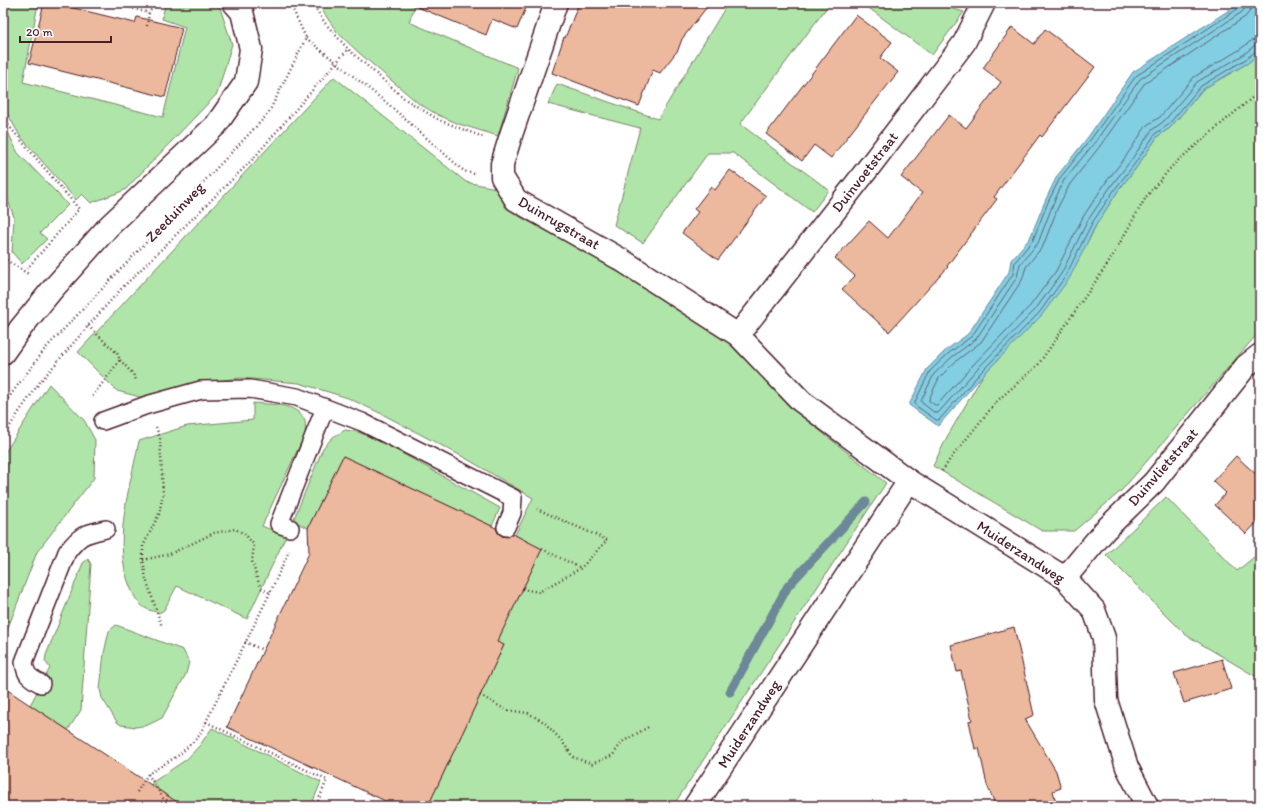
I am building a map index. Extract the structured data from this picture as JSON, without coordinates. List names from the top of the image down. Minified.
{"streets":{"street":["Duinvoetstraat","Duinrugstraat","Duinvlietstraat","Muiderzandweg"],"path":["Zeeduinweg"]},"crossings":[["Duinvoetstraat","Duinrugstraat"],["Duinvoetstraat","Muiderzandweg"],["Duinrugstraat","Muiderzandweg"],["Duinvlietstraat","Muiderzandweg"]],"scale_bar":"20 m"}
